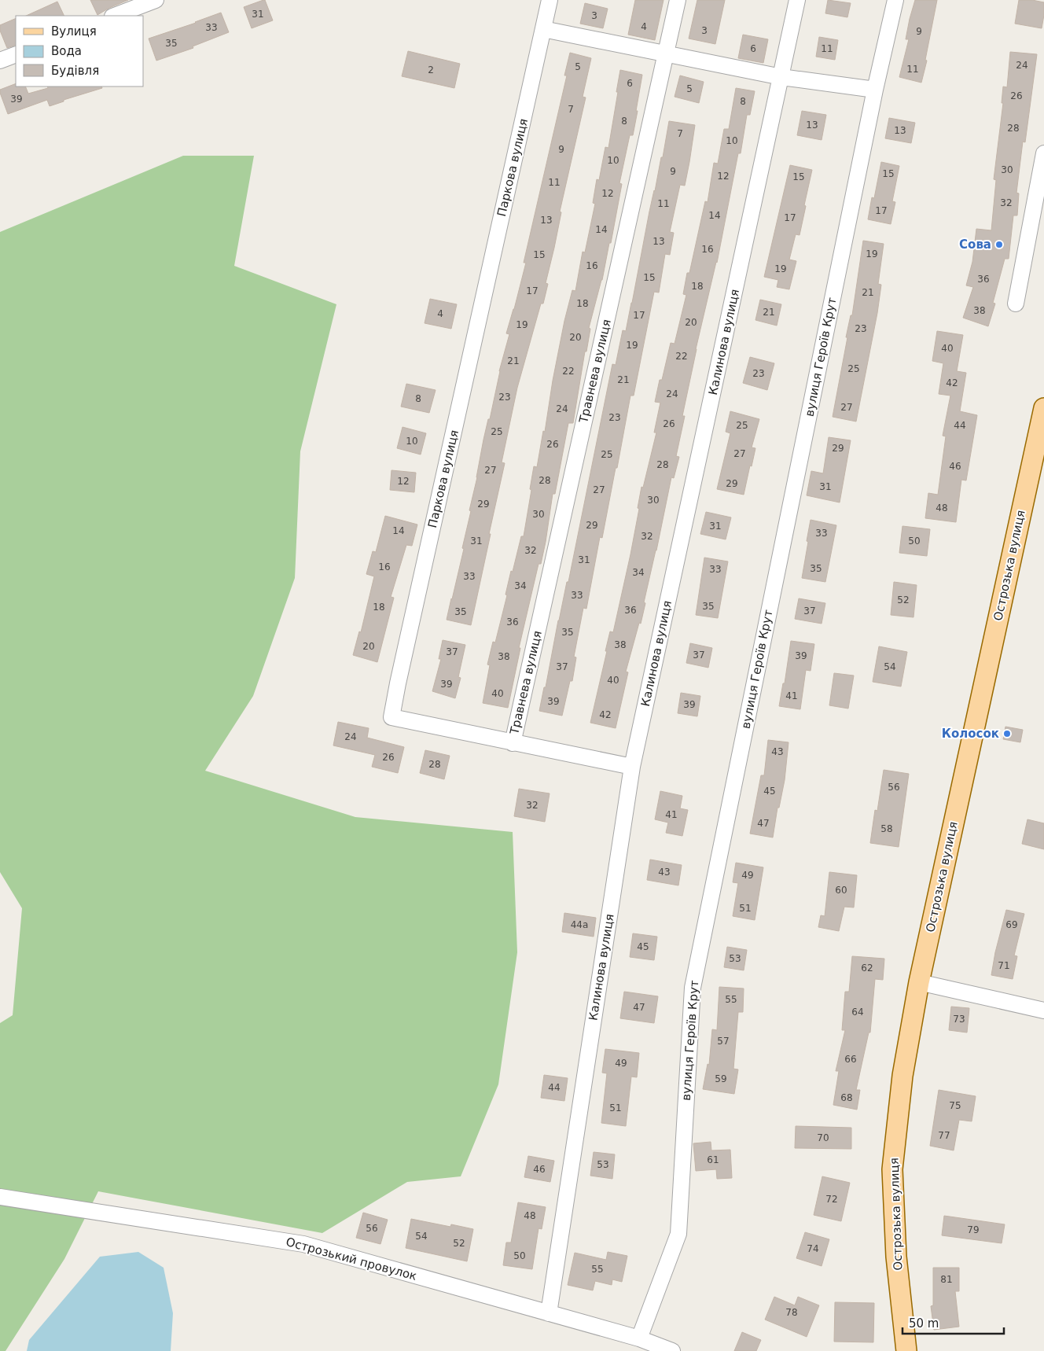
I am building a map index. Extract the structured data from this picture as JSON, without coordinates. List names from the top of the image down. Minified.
{"streets":{"main road":["Острозька вулиця"],"street":["Паркова вулиця","Калинова вулиця","вулиця Героїв Крут","Травнева вулиця","Острозький провулок"]},"crossings":[["Паркова вулиця","Калинова вулиця"],["Паркова вулиця","Травнева вулиця"],["Калинова вулиця","Острозький провулок"],["вулиця Героїв Крут","Острозький провулок"]],"places":["Сова","Колосок"],"house_numbers":["31","3","4","33","3","9","35","6","11","24","5","11","2","6","5","26","39","8","7","8","13","28","13","7","10","9","10","30","9","15","12","15","11","12","32","11","17","14","17","13","14","13","16","19","15","16","19","15","36","18","17","21","18","38","21","4","17","20","19","23","20","19","40","22","21","25","22","23","21","42","24","23","8","27","24","23","26","25","44","25","10","26","29","27","25","28","46","27","28","12","29","31","27","30","29","48","30","29","31","14","33","32","31","50","32","31","16","35","33","34","33","34","33","52","35","18","36","37","35","36","35","38","20","37","37","39","38","37","54","40","39","40","41","39","39","42","24","43","26","28","56","45","32","41","47","58","43","49","60","51","44а","69","45","53","71","62","55","47","64","73","57","66","49","59","44","68","75","51","77","70","61","53","46","72","48","56","79","54","52","74","50","55","81","78"],"legend":["Вулиця","Вода","Будівля"],"scale_bar":"50 m"}
